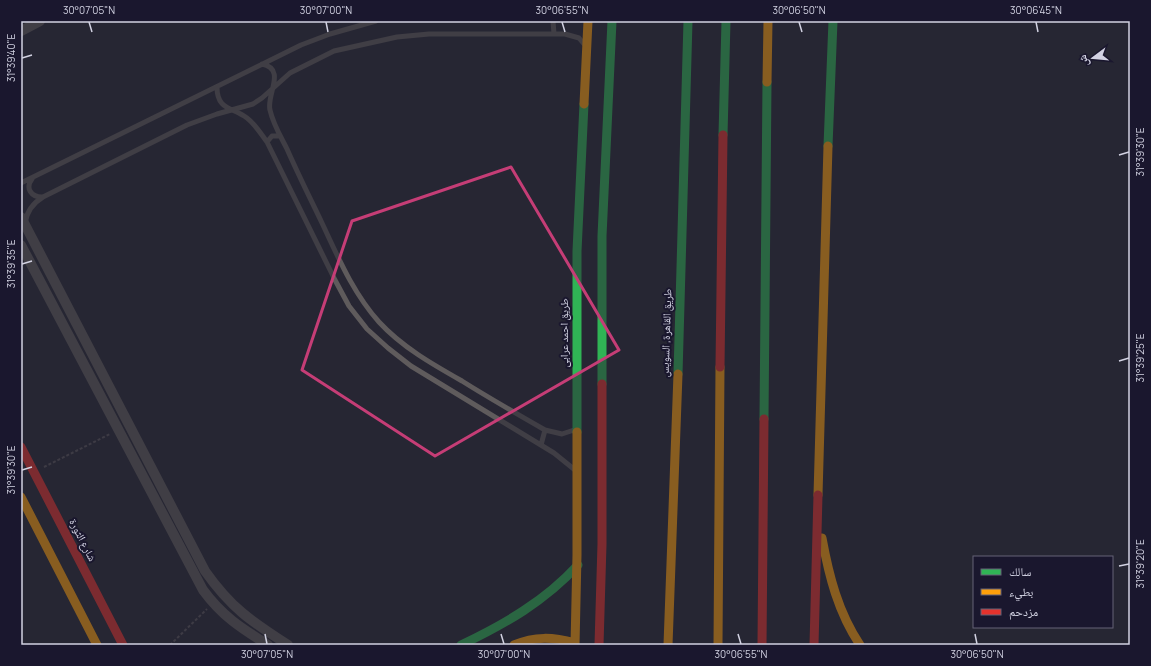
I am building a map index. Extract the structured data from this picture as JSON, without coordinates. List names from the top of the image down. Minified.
{"streets":{"main road":["طريق احمد عرابى","طريق القاهرة, السويس","شارع الثورة"]},"legend":["سالك","بطيء","مزدحم"],"north":"left","coordinates":["30°07'05\"N","30°07'00\"N","30°06'55\"N","30°06'50\"N","30°06'45\"N","31°39'40\"E","31°39'30\"E","31°39'35\"E","31°39'25\"E","31°39'20\"E"]}
